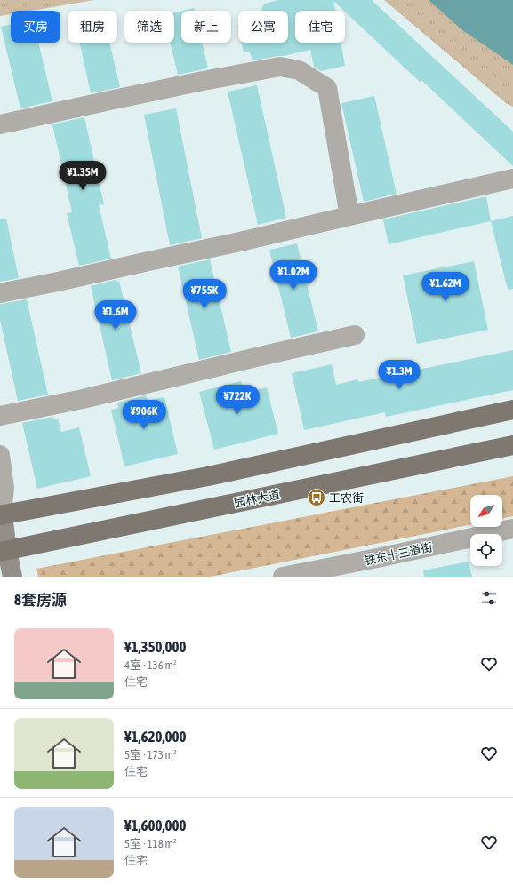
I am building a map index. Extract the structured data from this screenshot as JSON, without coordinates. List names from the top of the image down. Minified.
{"streets":{"main road":["园林大道"],"street":["铁东十三道街"]},"places":{"bus stop":["工农街"]},"north":"bottom left","page":{"chip":["买房","租房","筛选","新上","公寓","住宅"],"price":["¥1.35M","¥1.02M","¥1.62M","¥755K","¥1.6M","¥1.3M","¥722K","¥906K"],"heading":"8套房源","list":[{"name":"¥1,350,000","note":"4室 · 136 m² · 住宅"},{"name":"¥1,620,000","note":"5室 · 173 m² · 住宅"},{"name":"¥1,600,000","note":"5室 · 118 m² · 住宅"}]}}
